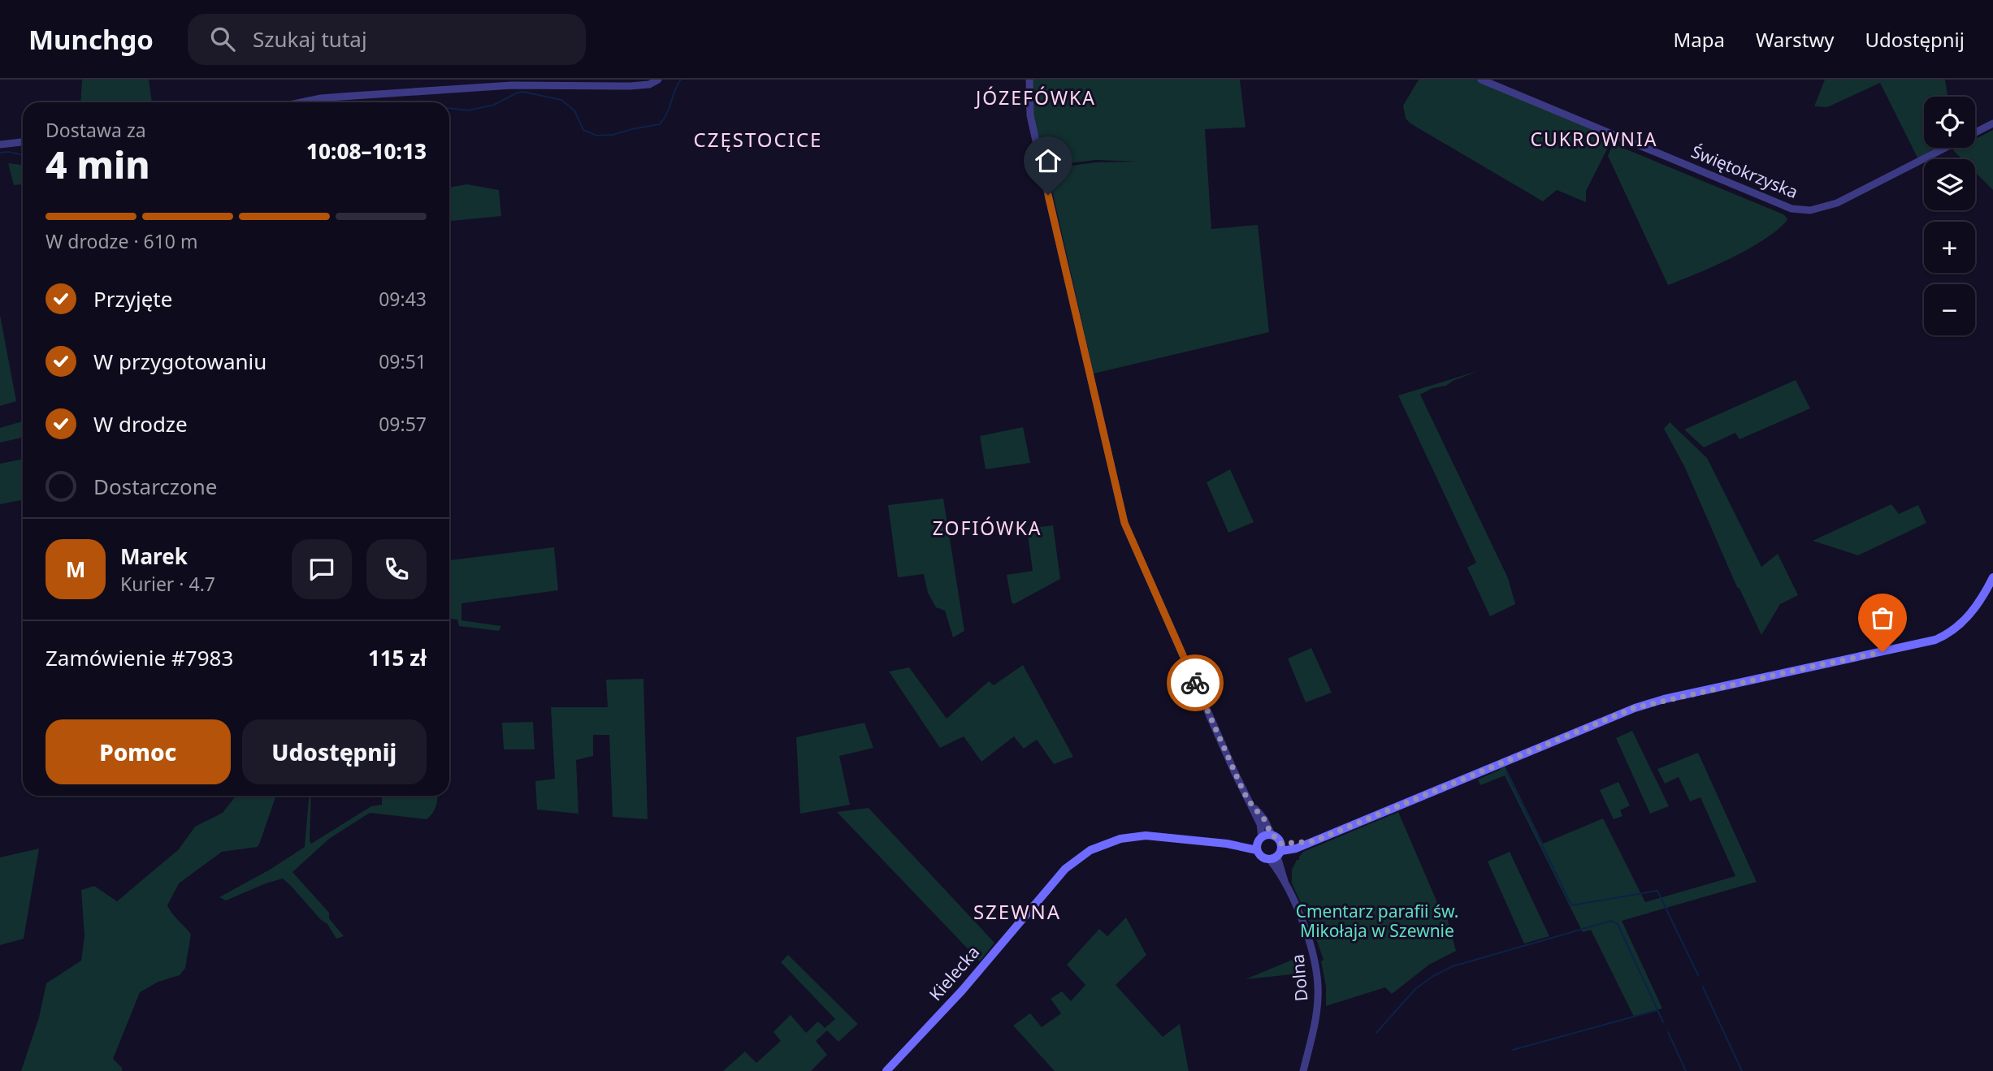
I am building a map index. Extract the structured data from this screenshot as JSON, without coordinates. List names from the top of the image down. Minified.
{"streets":{"main road":["Kielecka"],"street":["Świętokrzyska","Dolna"]},"districts":["JÓZEFÓWKA","CUKROWNIA","CZĘSTOCICE","ZOFIÓWKA","SZEWNA"],"parks":["Cmentarz parafii św. Mikołaja w Szewnie"],"page":{"header":"Munchgo","search":"Szukaj tutaj","nav":["Mapa","Warstwy","Udostępnij"],"map_buttons":["+","−"],"heading":["4 min","Dostawa za","10:08–10:13"],"panel":["Marek","Kurier · 4.7","Zamówienie #7983","115 zł"],"bar":"W drodze · 610 m","list":[["Przyjęte","09:43"],["W przygotowaniu","09:51"],["W drodze","09:57"],"Dostarczone"],"round":"M","buttons":["Pomoc","Udostępnij"]}}
